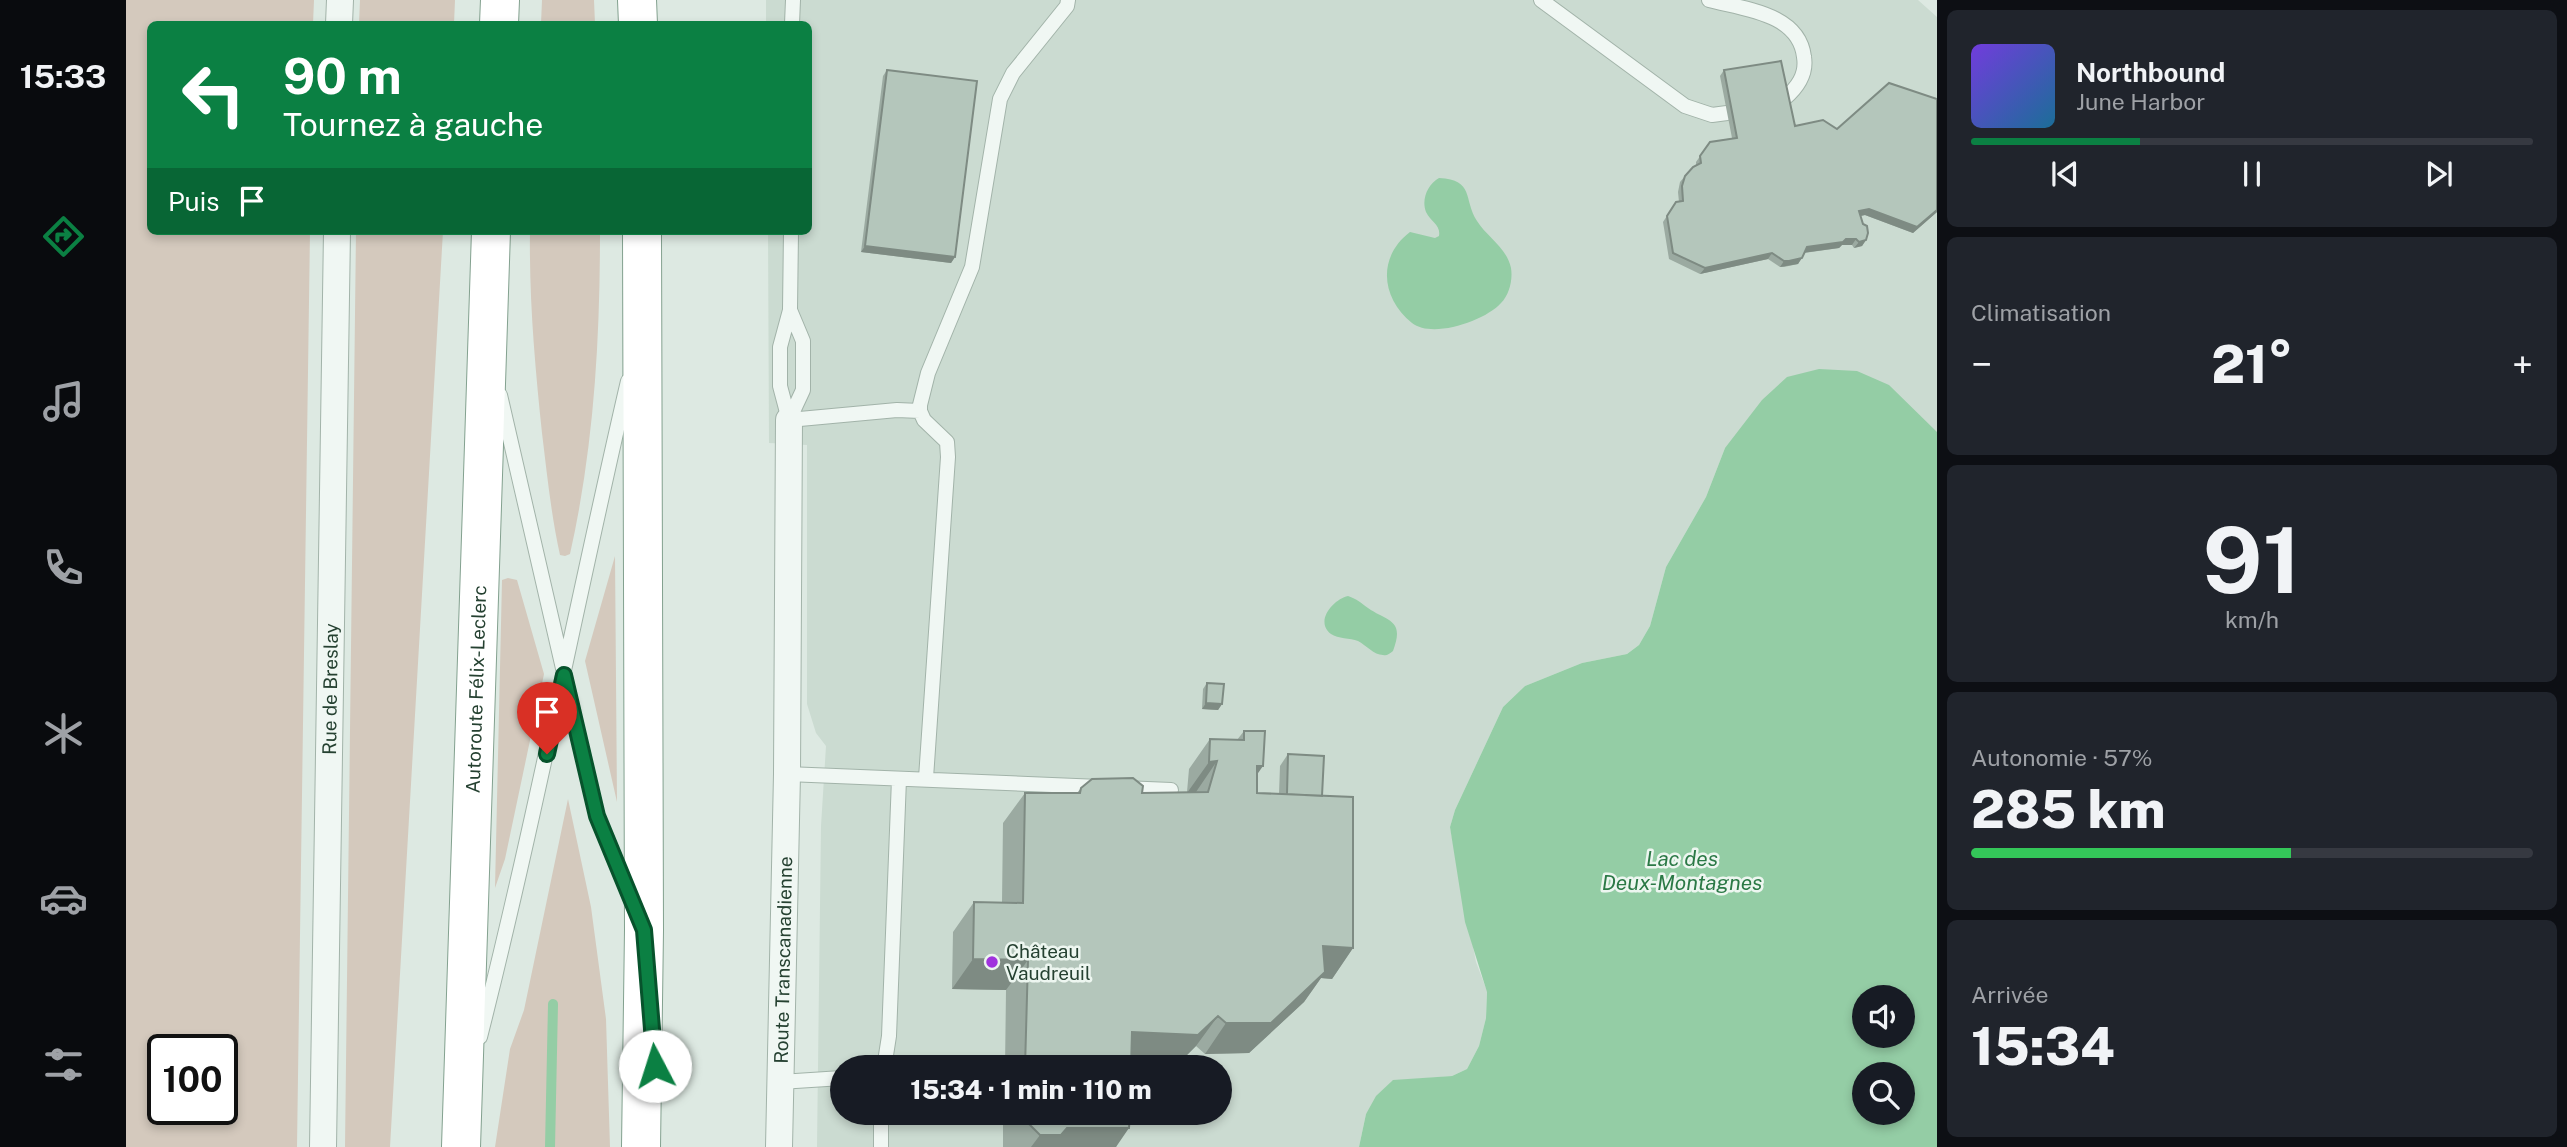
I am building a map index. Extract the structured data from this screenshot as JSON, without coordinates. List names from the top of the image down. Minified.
{"streets":{"highway":["Autoroute Félix-Leclerc"],"street":["Rue de Breslay","Route Transcanadienne"]},"water":["Lac des Deux-Montagnes"],"places":["Château Vaudreuil"],"page":{"tabs":"15:33","turn":["90 m","Tournez à gauche"],"song":["Northbound","June Harbor"],"then":"Puis","tile":["Climatisation",["91","km/h"],["Autonomie · 57%","285 km"],["Arrivée","15:34"]],"heat":["−","21°","+"],"limit":"100","trip":"15:34 · 1 min · 110 m"}}
